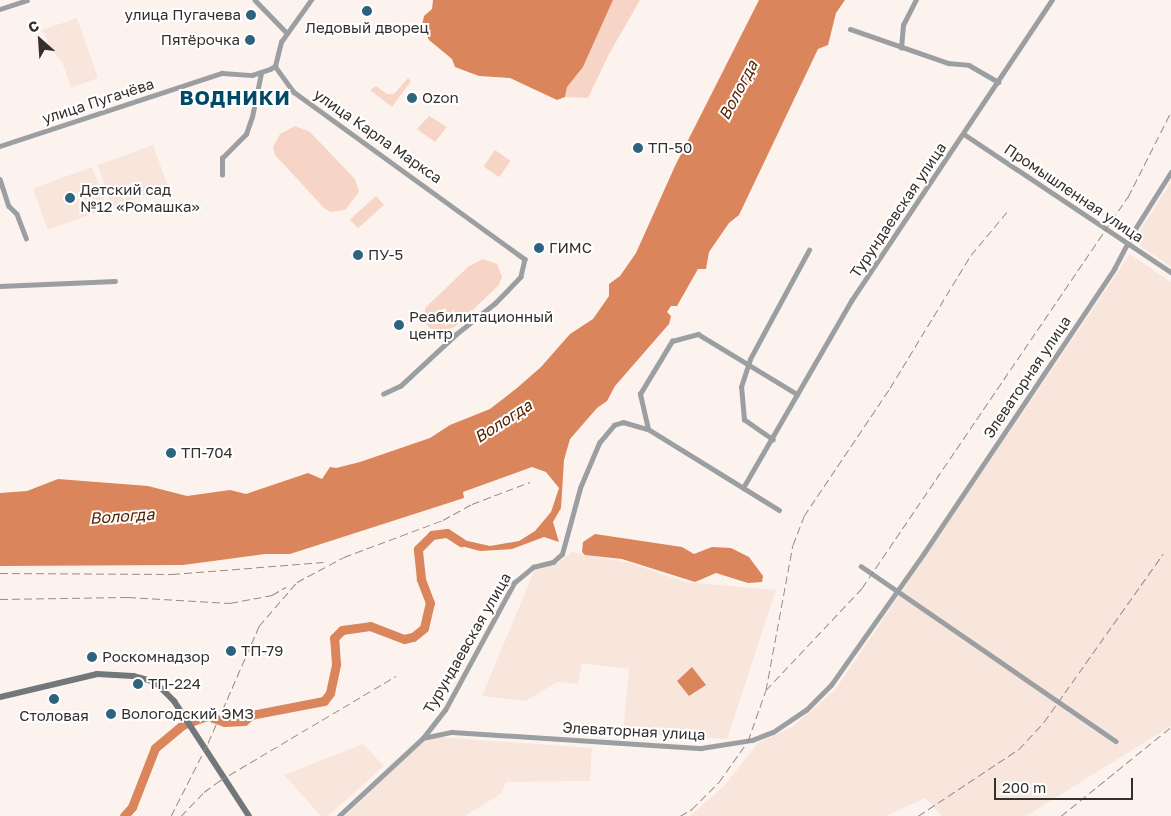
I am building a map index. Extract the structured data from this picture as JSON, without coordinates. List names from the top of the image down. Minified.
{"streets":{"street":["улица Пугачёва","улица Карла Маркса","Промышленная улица","Турундаевская улица","Элеваторная улица"]},"crossings":[["Промышленная улица","Турундаевская улица"],["Промышленная улица","Элеваторная улица"],["Турундаевская улица","Элеваторная улица"]],"districts":["ВОДНИКИ"],"water":["Вологда"],"places":["Ледовый дворец","улица Пугачева","Пятёрочка","Ozon","ТП-50","Детский сад №12 «Ромашка»","ГИМС","ПУ-5","Реабилитационный центр","ТП-704","ТП-79","Роскомнадзор","ТП-224","Столовая","Вологодский ЭМЗ"],"scale_bar":"200 m","north":"top left"}
